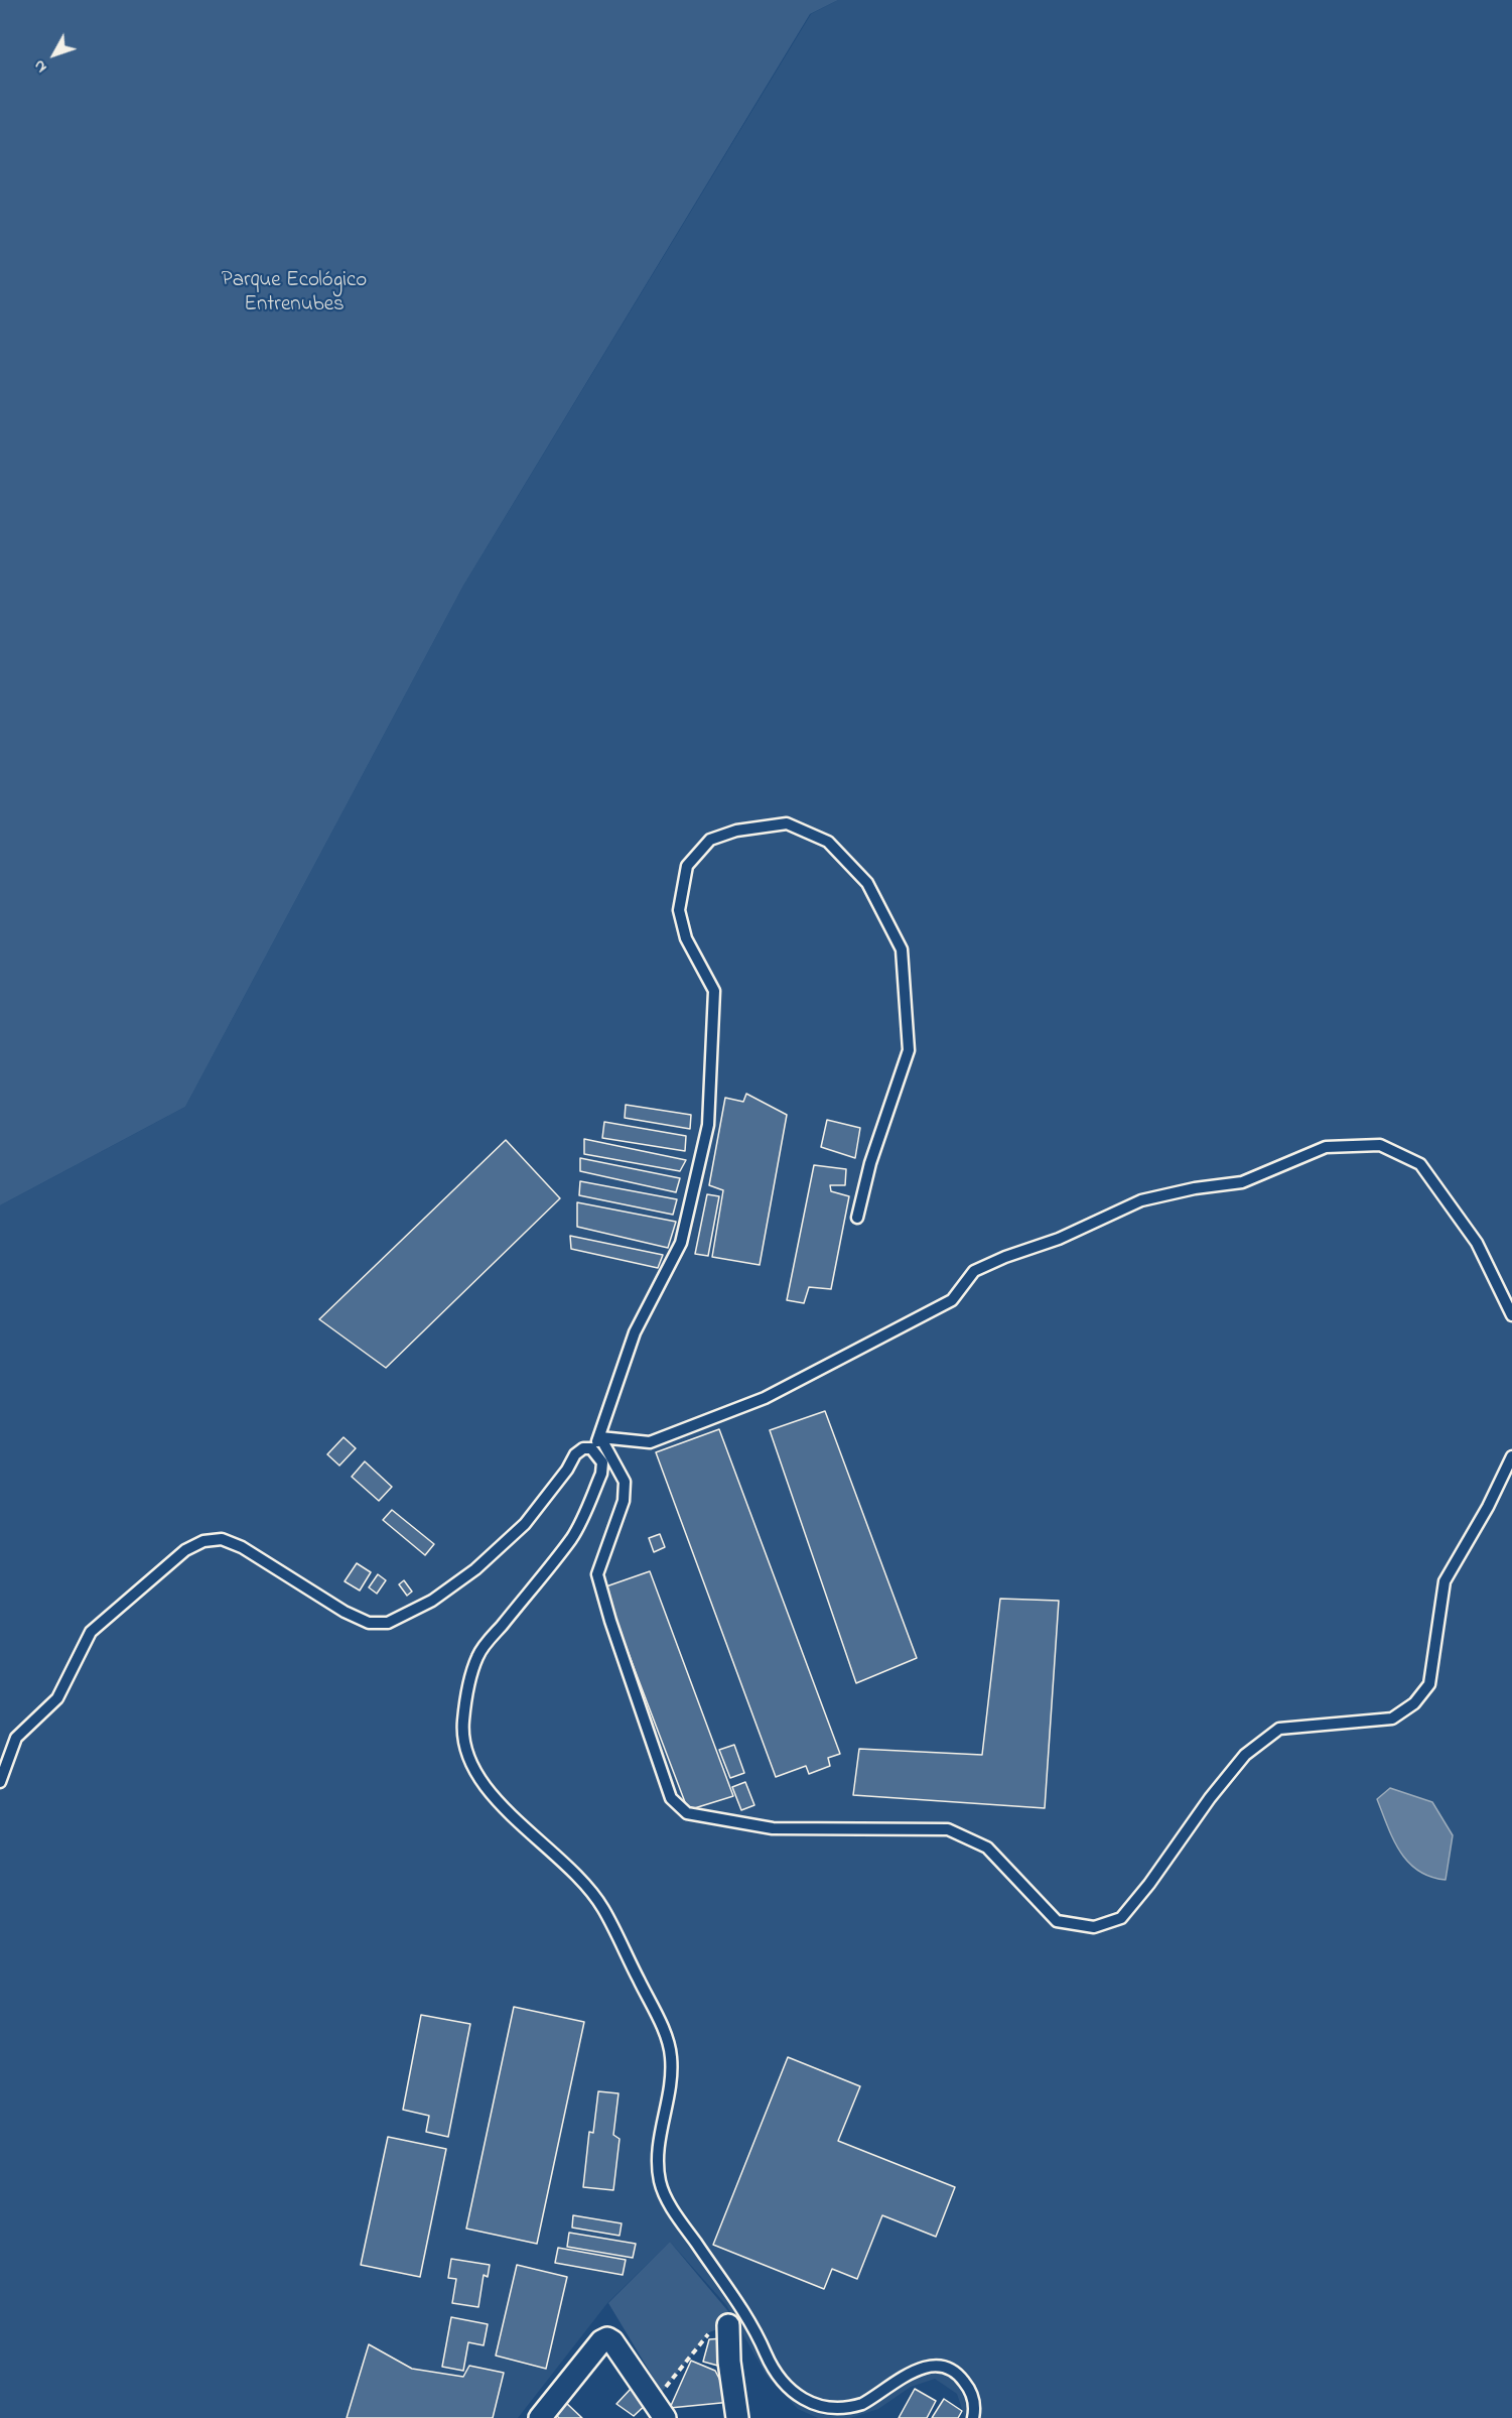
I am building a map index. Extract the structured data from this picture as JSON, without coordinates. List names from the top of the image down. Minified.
{"parks":["Parque Ecológico Entrenubes"],"north":"bottom left"}
